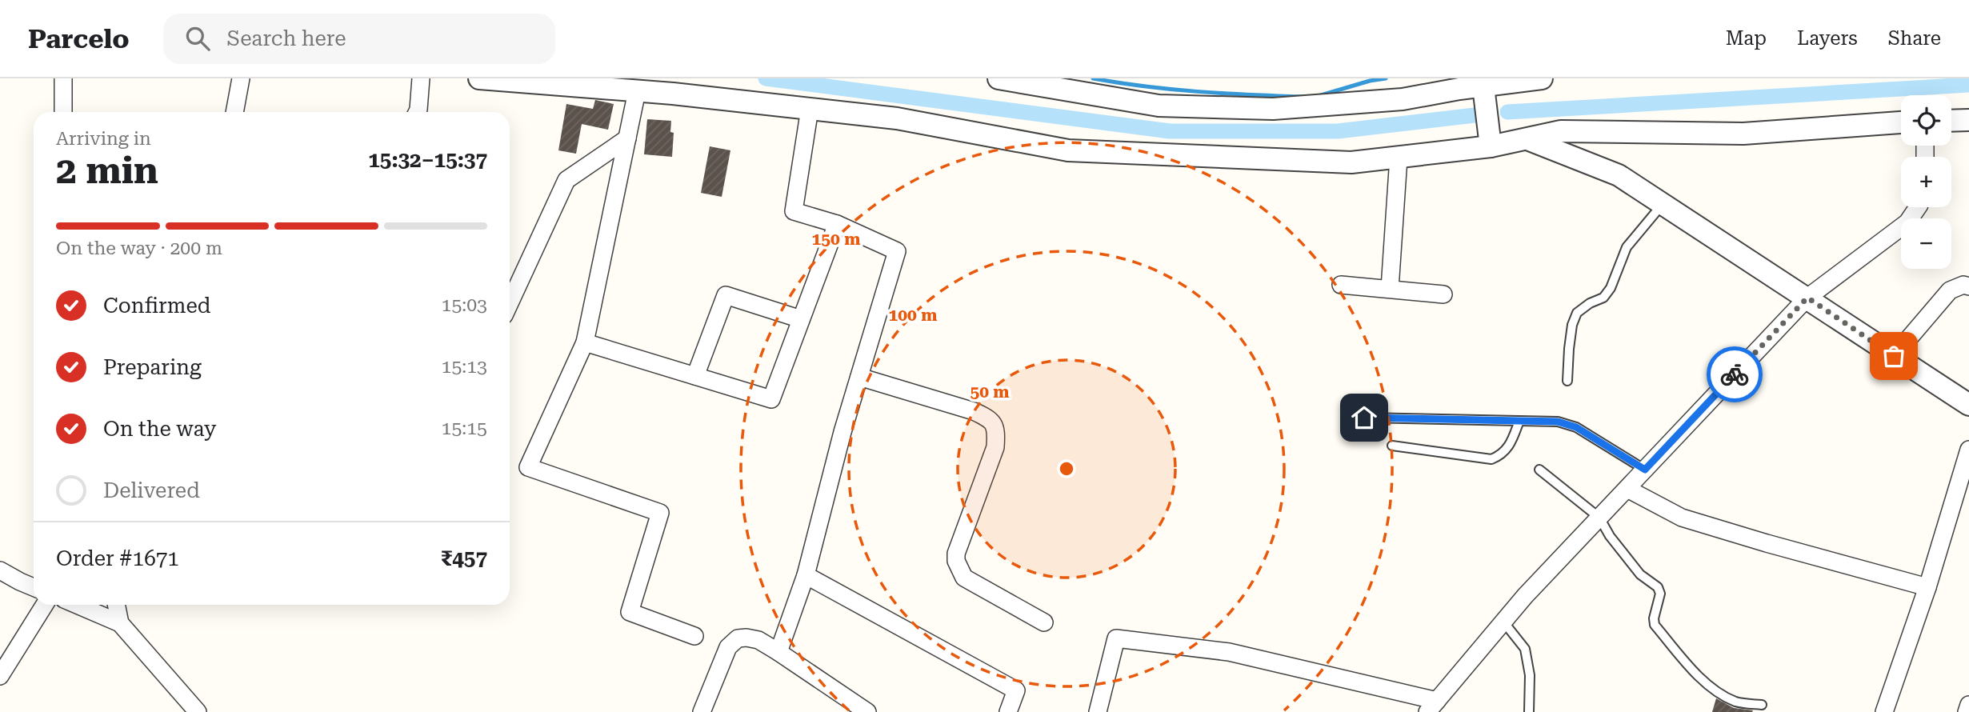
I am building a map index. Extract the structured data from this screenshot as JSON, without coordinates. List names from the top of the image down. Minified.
{"page":{"header":"Parcelo","search":"Search here","nav":["Map","Layers","Share"],"map_buttons":["+","−"],"heading":["2 min","Arriving in","15:32–15:37"],"panel":["Order #1671","₹457"],"bar":"On the way · 200 m","list":[["Confirmed","15:03"],["Preparing","15:13"],["On the way","15:15"],"Delivered"]},"rings":["150 m","100 m","50 m"]}
